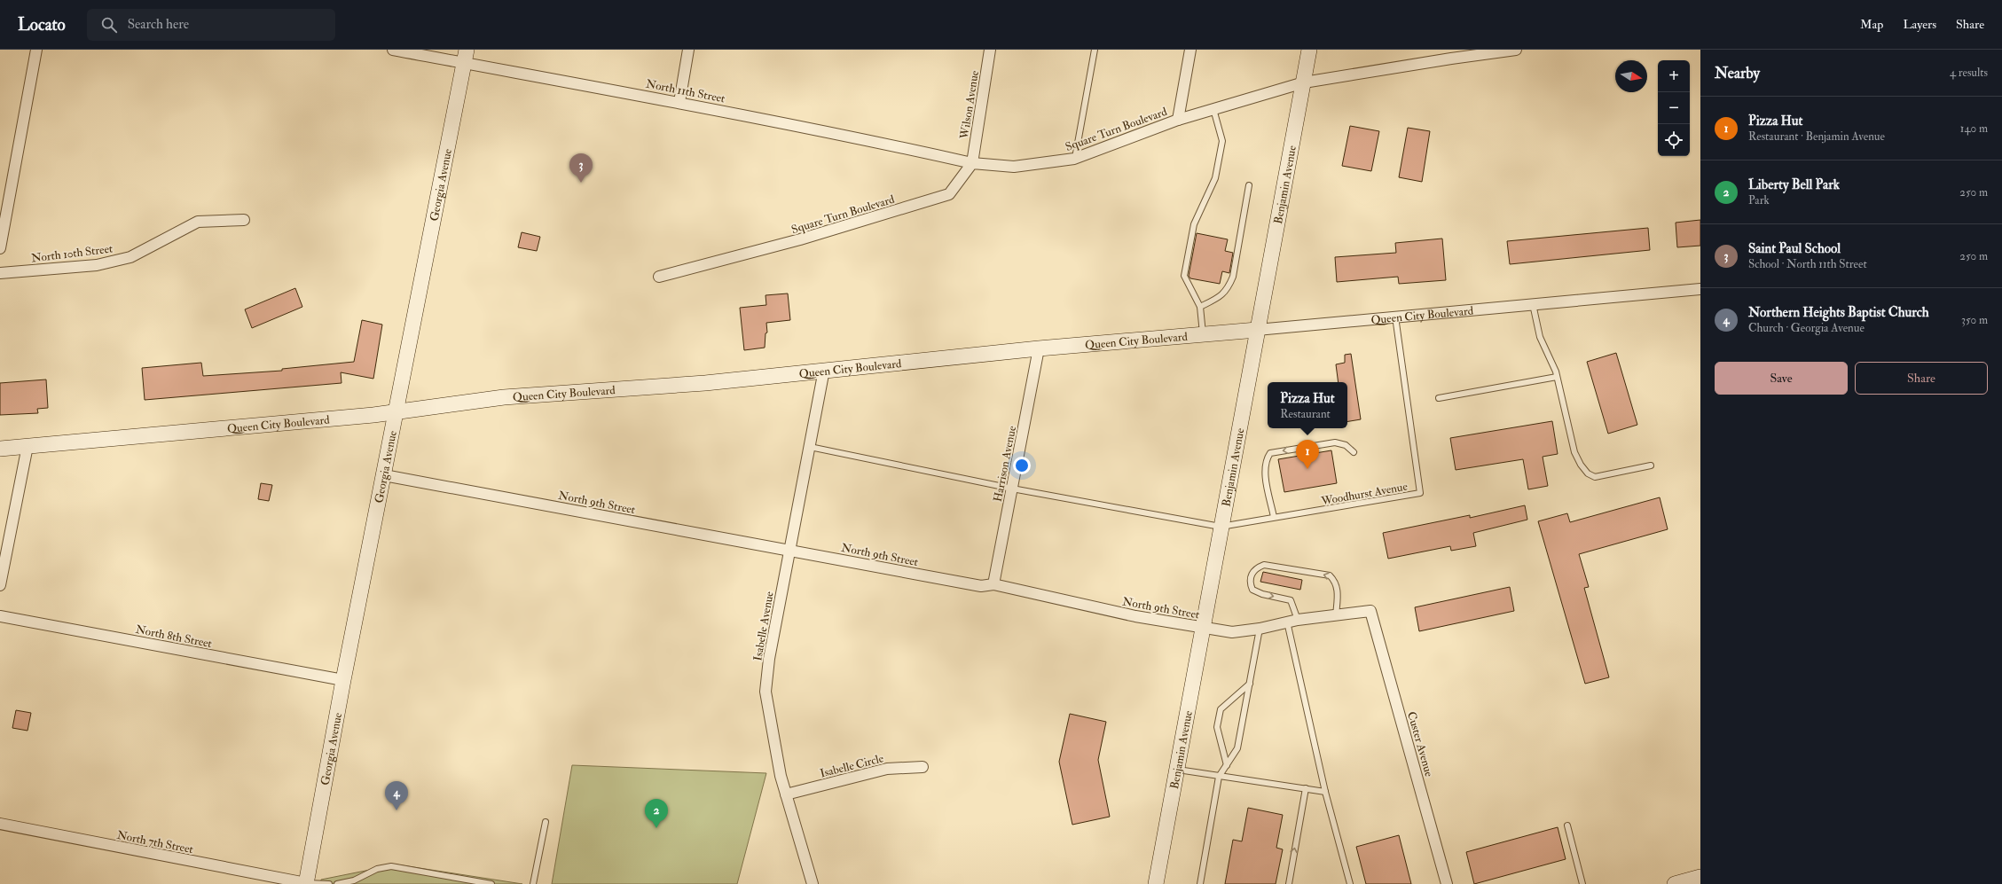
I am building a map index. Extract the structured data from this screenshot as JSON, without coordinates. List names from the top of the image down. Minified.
{"streets":{"street":["North 11th Street","Wilson Avenue","Square Turn Boulevard","Georgia Avenue","Benjamin Avenue","North 10th Street","Queen City Boulevard","Harrison Avenue","North 9th Street","Isabelle Avenue","North 8th Street","Custer Avenue","Isabelle Circle","North 7th Street"],"lane":["Woodhurst Avenue"]},"crossings":[["North 11th Street","Wilson Avenue"],["North 11th Street","Square Turn Boulevard"],["North 11th Street","Georgia Avenue"],["Wilson Avenue","Square Turn Boulevard"],["Square Turn Boulevard","Benjamin Avenue"],["Georgia Avenue","Queen City Boulevard"],["Georgia Avenue","North 9th Street"],["Georgia Avenue","North 8th Street"],["Georgia Avenue","North 7th Street"],["Benjamin Avenue","Queen City Boulevard"],["Benjamin Avenue","Woodhurst Avenue"],["Benjamin Avenue","North 9th Street"],["Queen City Boulevard","Harrison Avenue"],["Queen City Boulevard","Woodhurst Avenue"],["Queen City Boulevard","Isabelle Avenue"],["Harrison Avenue","Woodhurst Avenue"],["Harrison Avenue","North 9th Street"],["Woodhurst Avenue","Isabelle Avenue"],["North 9th Street","Isabelle Avenue"],["North 9th Street","Custer Avenue"],["Isabelle Avenue","Isabelle Circle"]],"north":"right","page":{"header":"Locato","search":"Search here","nav":["Map","Layers","Share"],"heading":["Nearby","4 results"],"map_buttons":["+","−"],"list":[{"mark":"1","name":"Pizza Hut","note":"Restaurant · Benjamin Avenue","value":"140 m"},{"mark":"2","name":"Liberty Bell Park","note":"Park","value":"250 m"},{"mark":"3","name":"Saint Paul School","note":"School · North 11th Street","value":"250 m"},{"mark":"4","name":"Northern Heights Baptist Church","note":"Church · Georgia Avenue","value":"350 m"}],"pins":["3","1","4","2"],"buttons":["Save","Share"],"popup":["Pizza Hut","Restaurant"]}}
